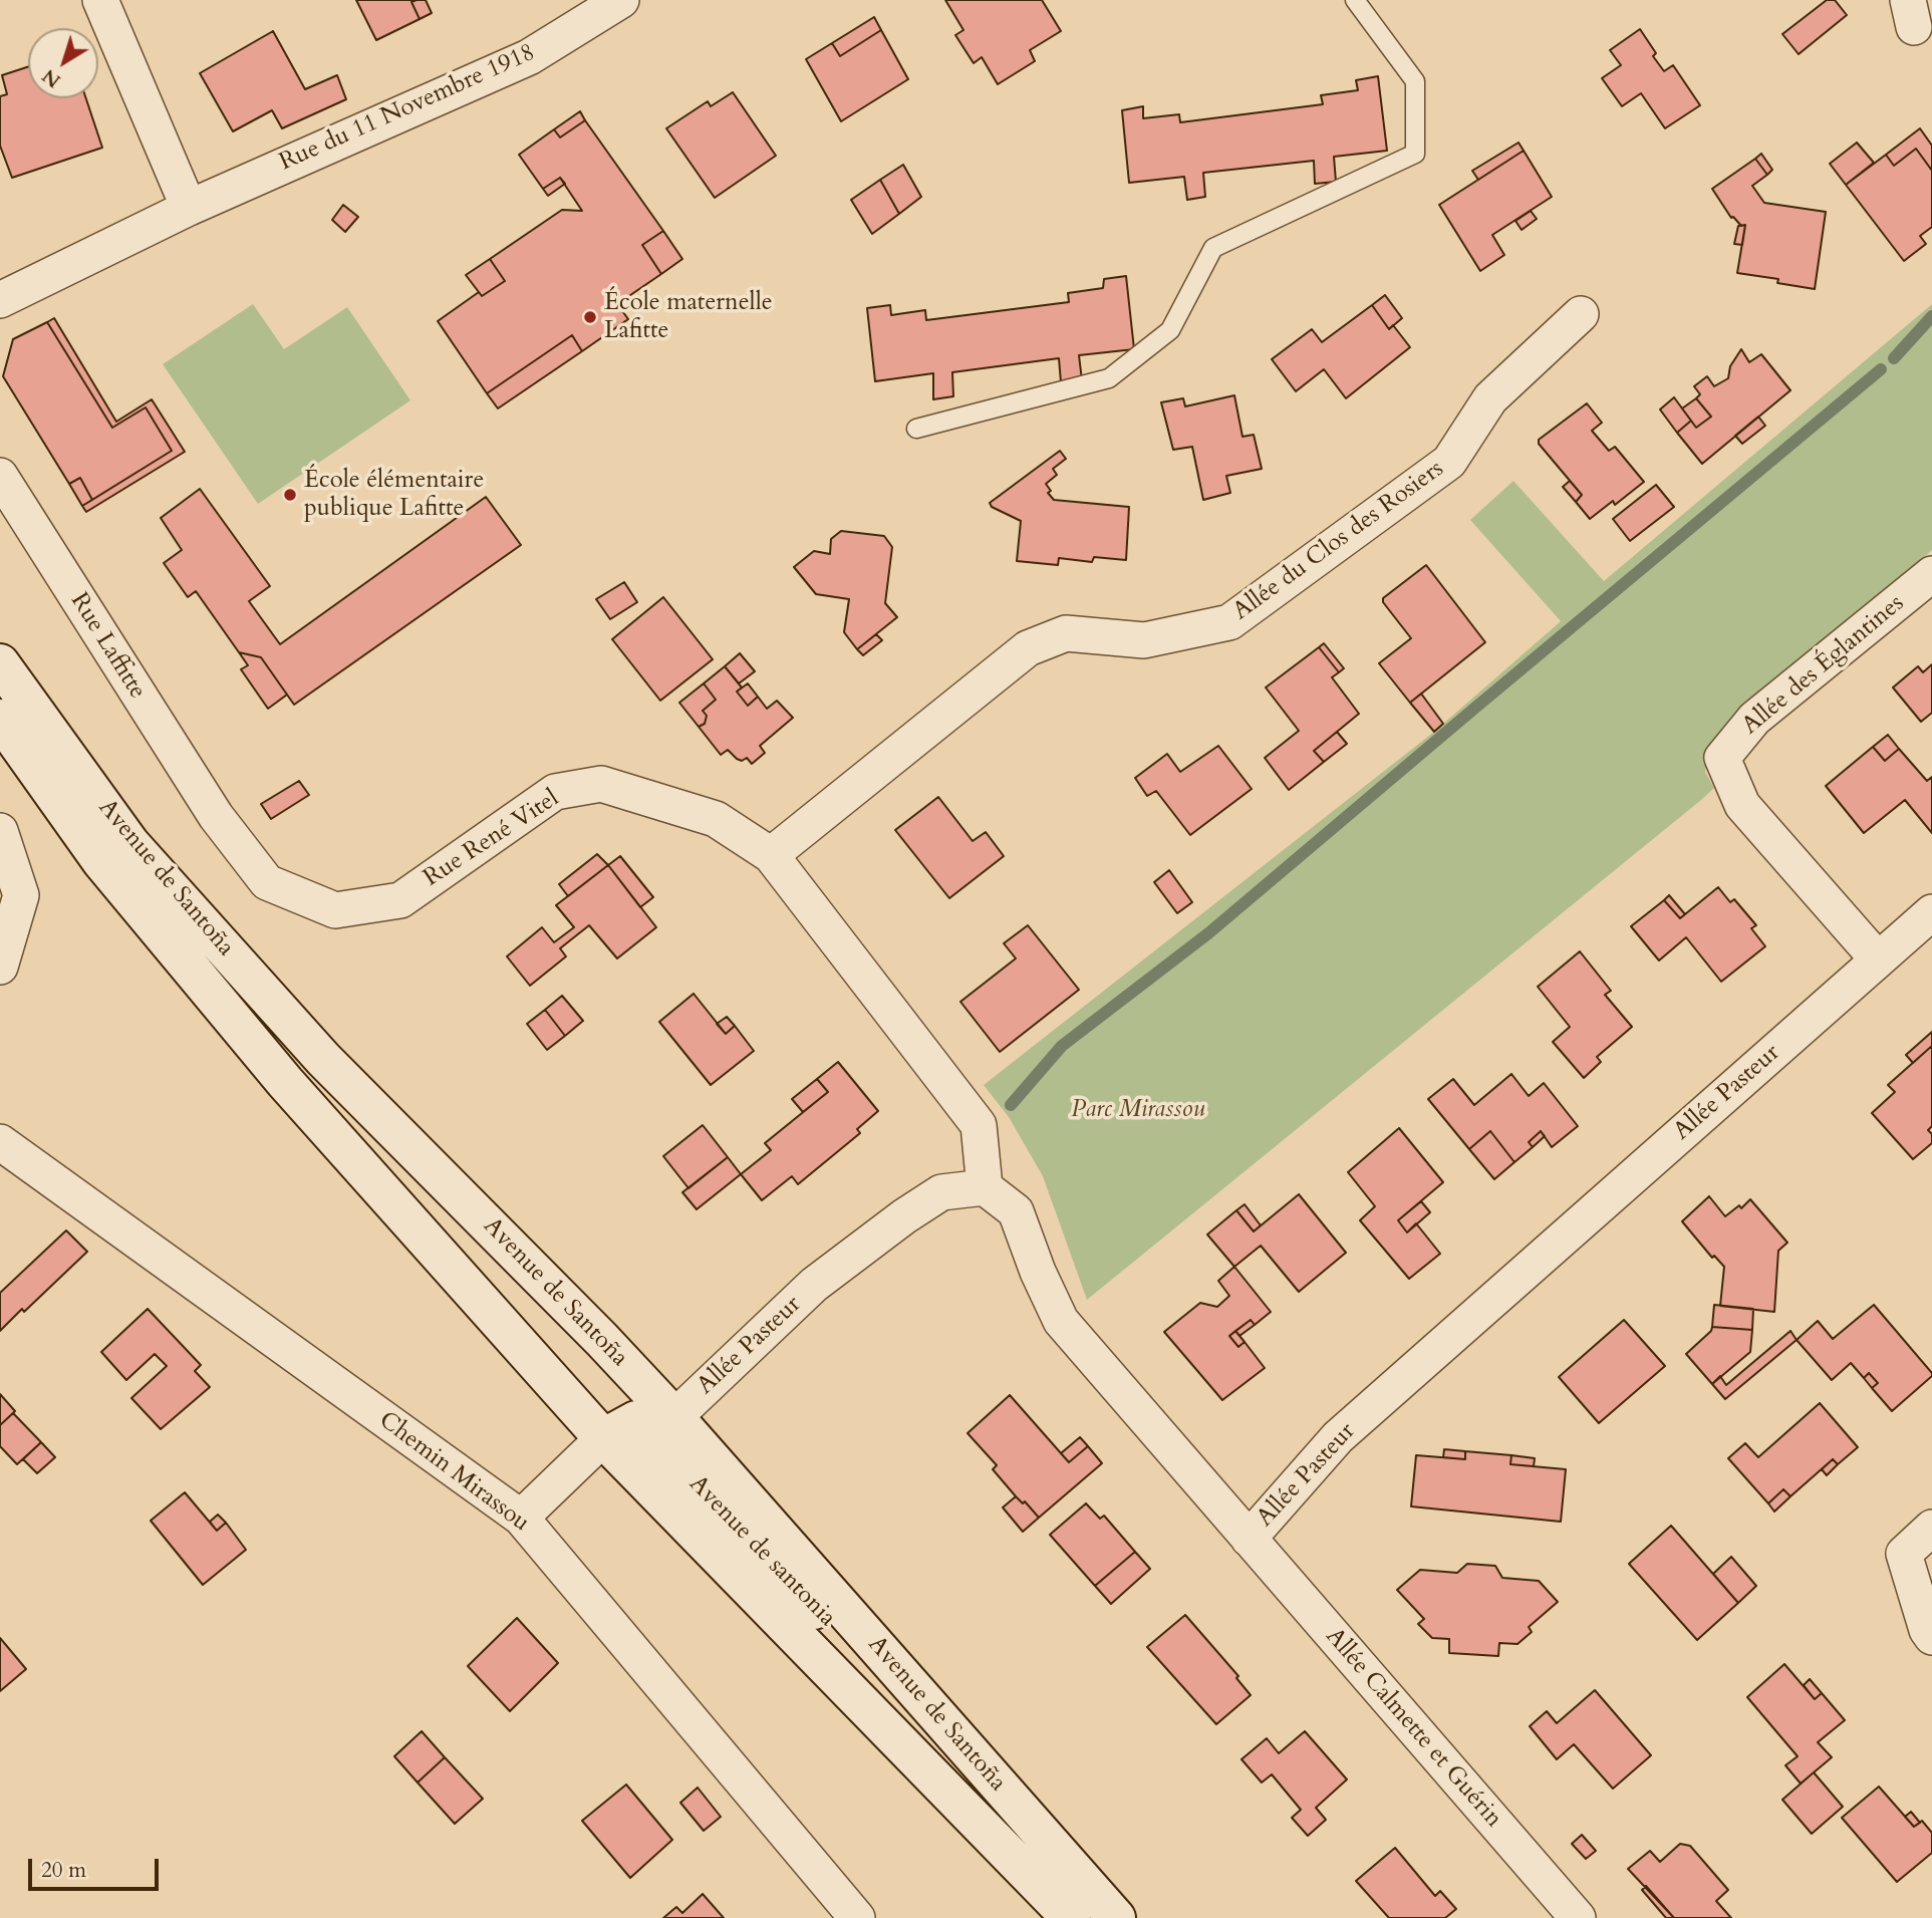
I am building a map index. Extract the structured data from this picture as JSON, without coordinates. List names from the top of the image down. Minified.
{"streets":{"main road":["Avenue de Santoña","Avenue de santonia"],"street":["Rue du 11 Novembre 1918","Allée du Clos des Rosiers","Rue Laffitte","Allée des Églantines","Rue René Vitel","Allée Pasteur","Chemin Mirassou","Allée Calmette et Guérin"]},"crossings":[["Allée du Clos des Rosiers","Rue René Vitel"],["Rue Laffitte","Rue René Vitel"],["Allée des Églantines","Allée Pasteur"],["Rue René Vitel","Allée Pasteur"],["Avenue de Santoña","Allée Pasteur"],["Avenue de Santoña","Avenue de santonia"],["Allée Pasteur","Allée Calmette et Guérin"]],"parks":["Parc Mirassou"],"places":["École maternelle Lafitte","École élémentaire publique Lafitte"],"scale_bar":"20 m","north":"bottom left"}
